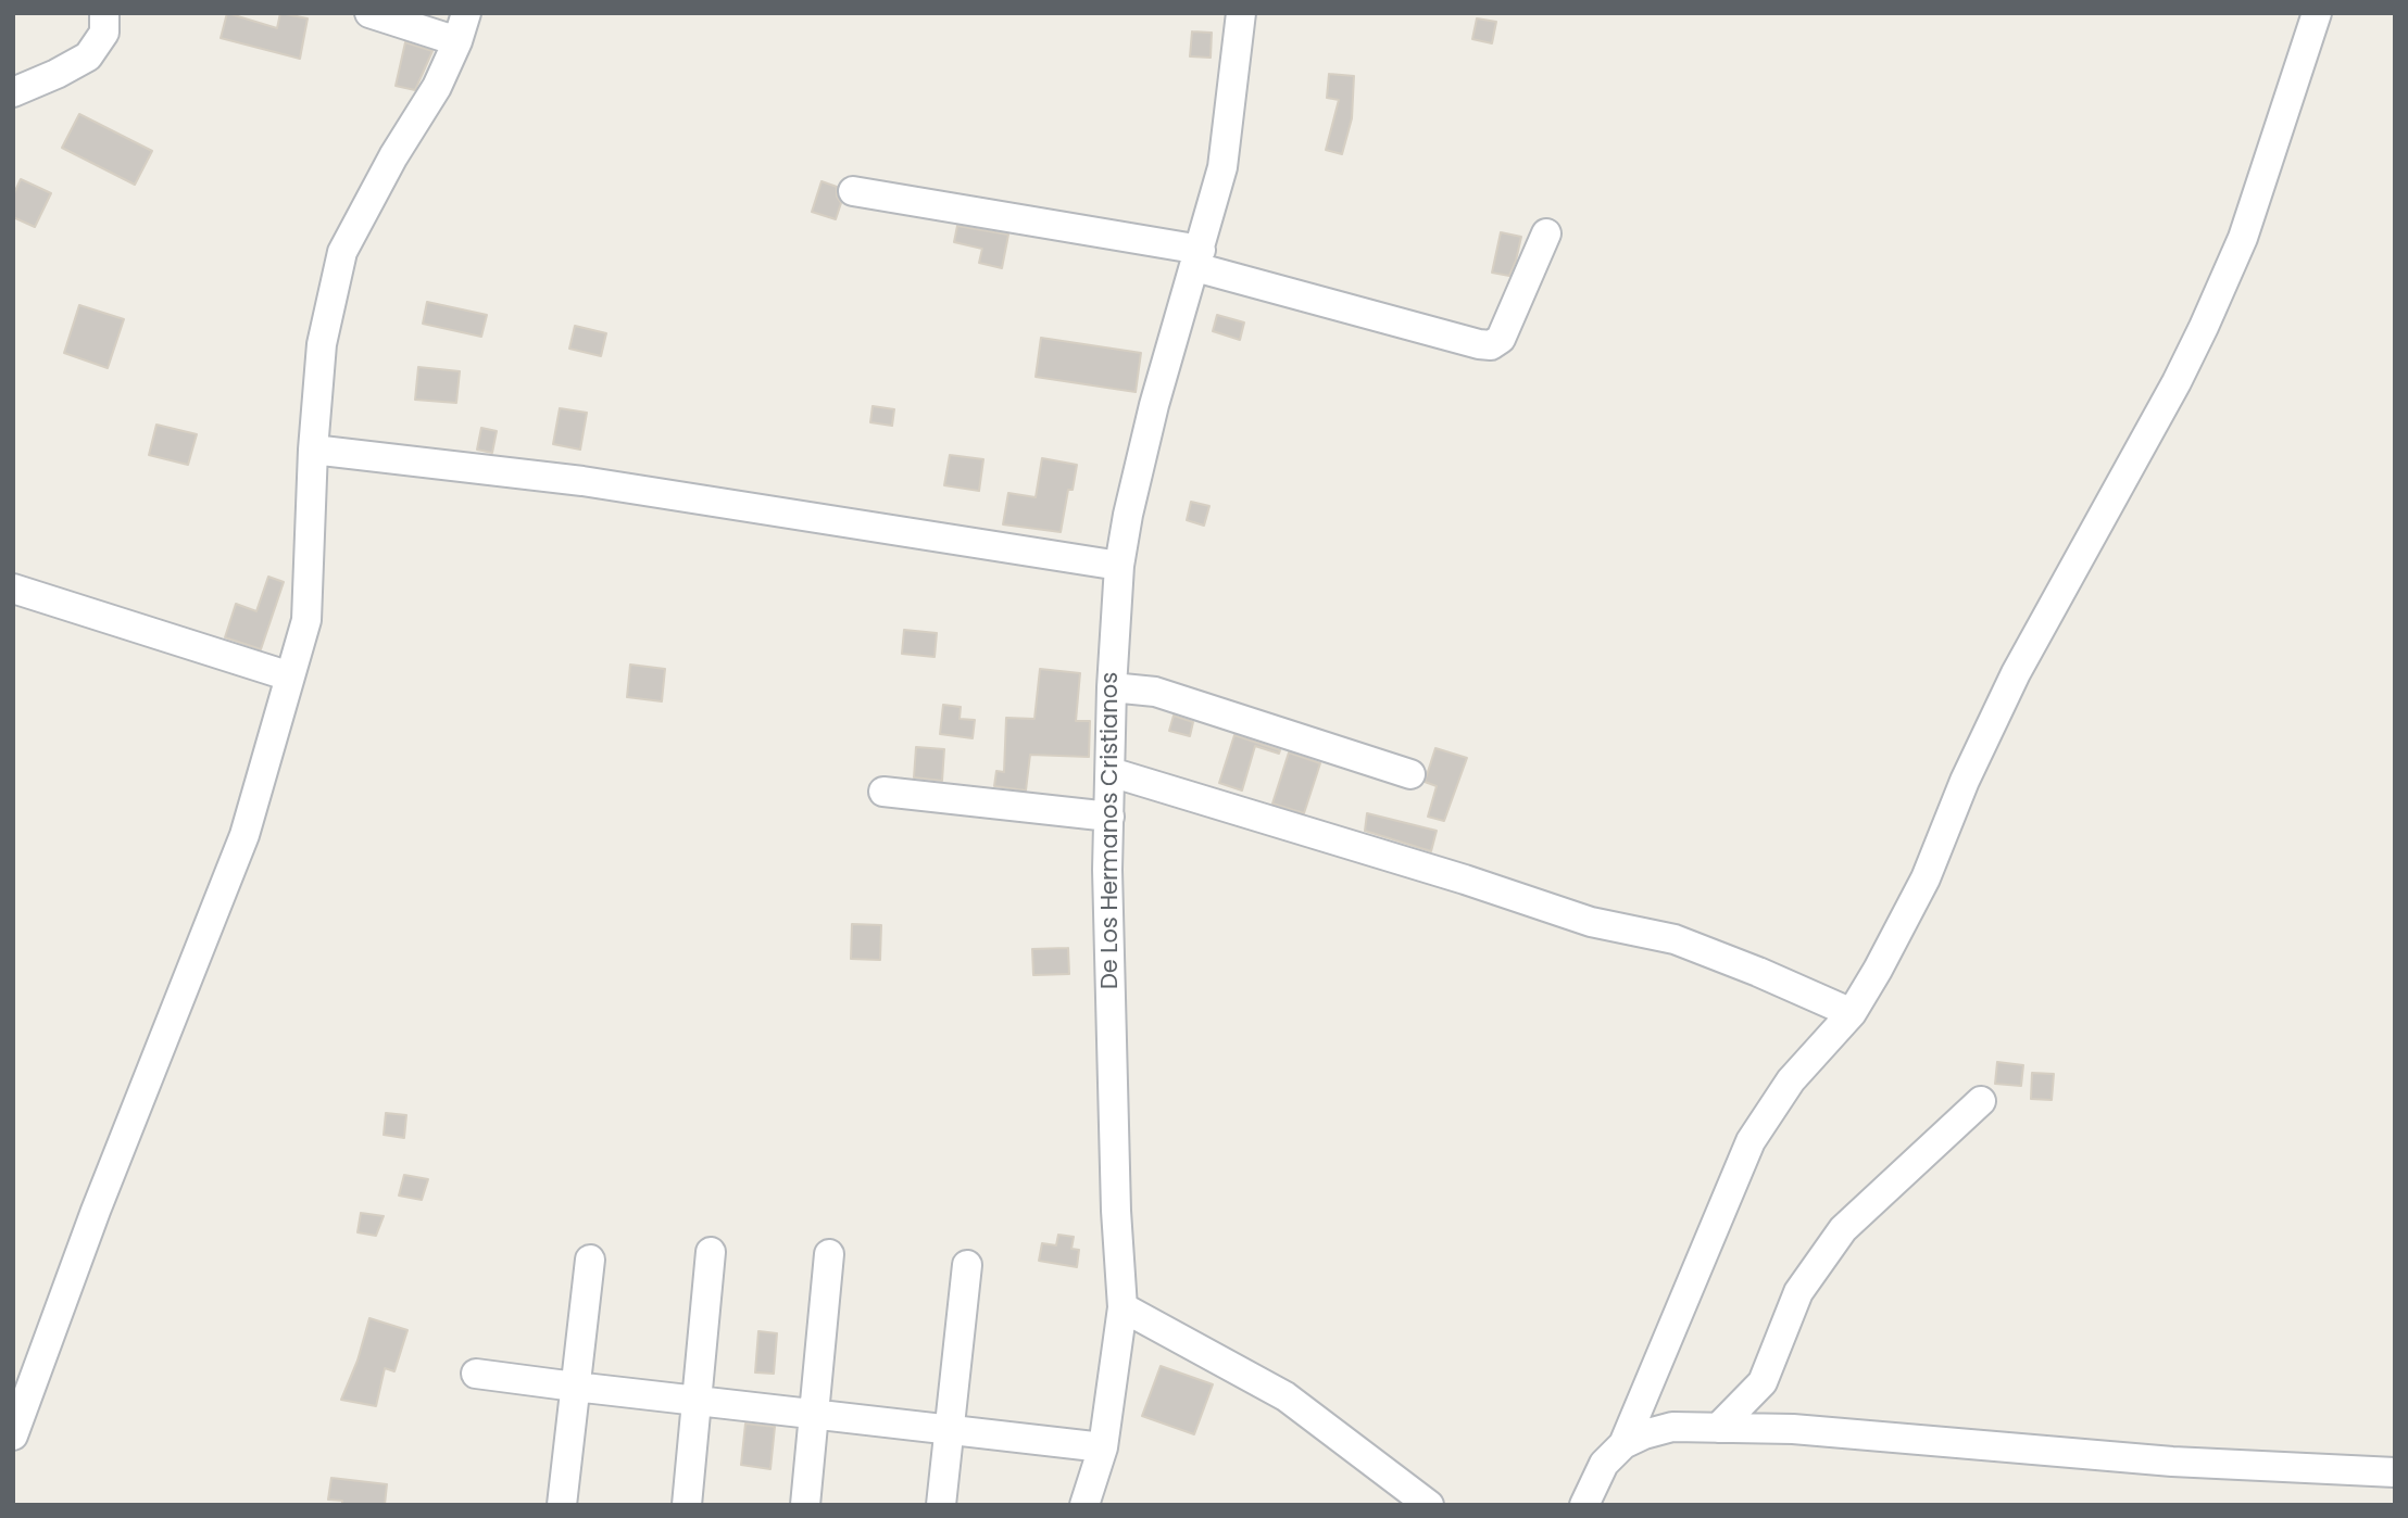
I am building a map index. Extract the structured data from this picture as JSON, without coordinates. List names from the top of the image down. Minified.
{"streets":{"street":["De Los Hermanos Cristianos"]}}
